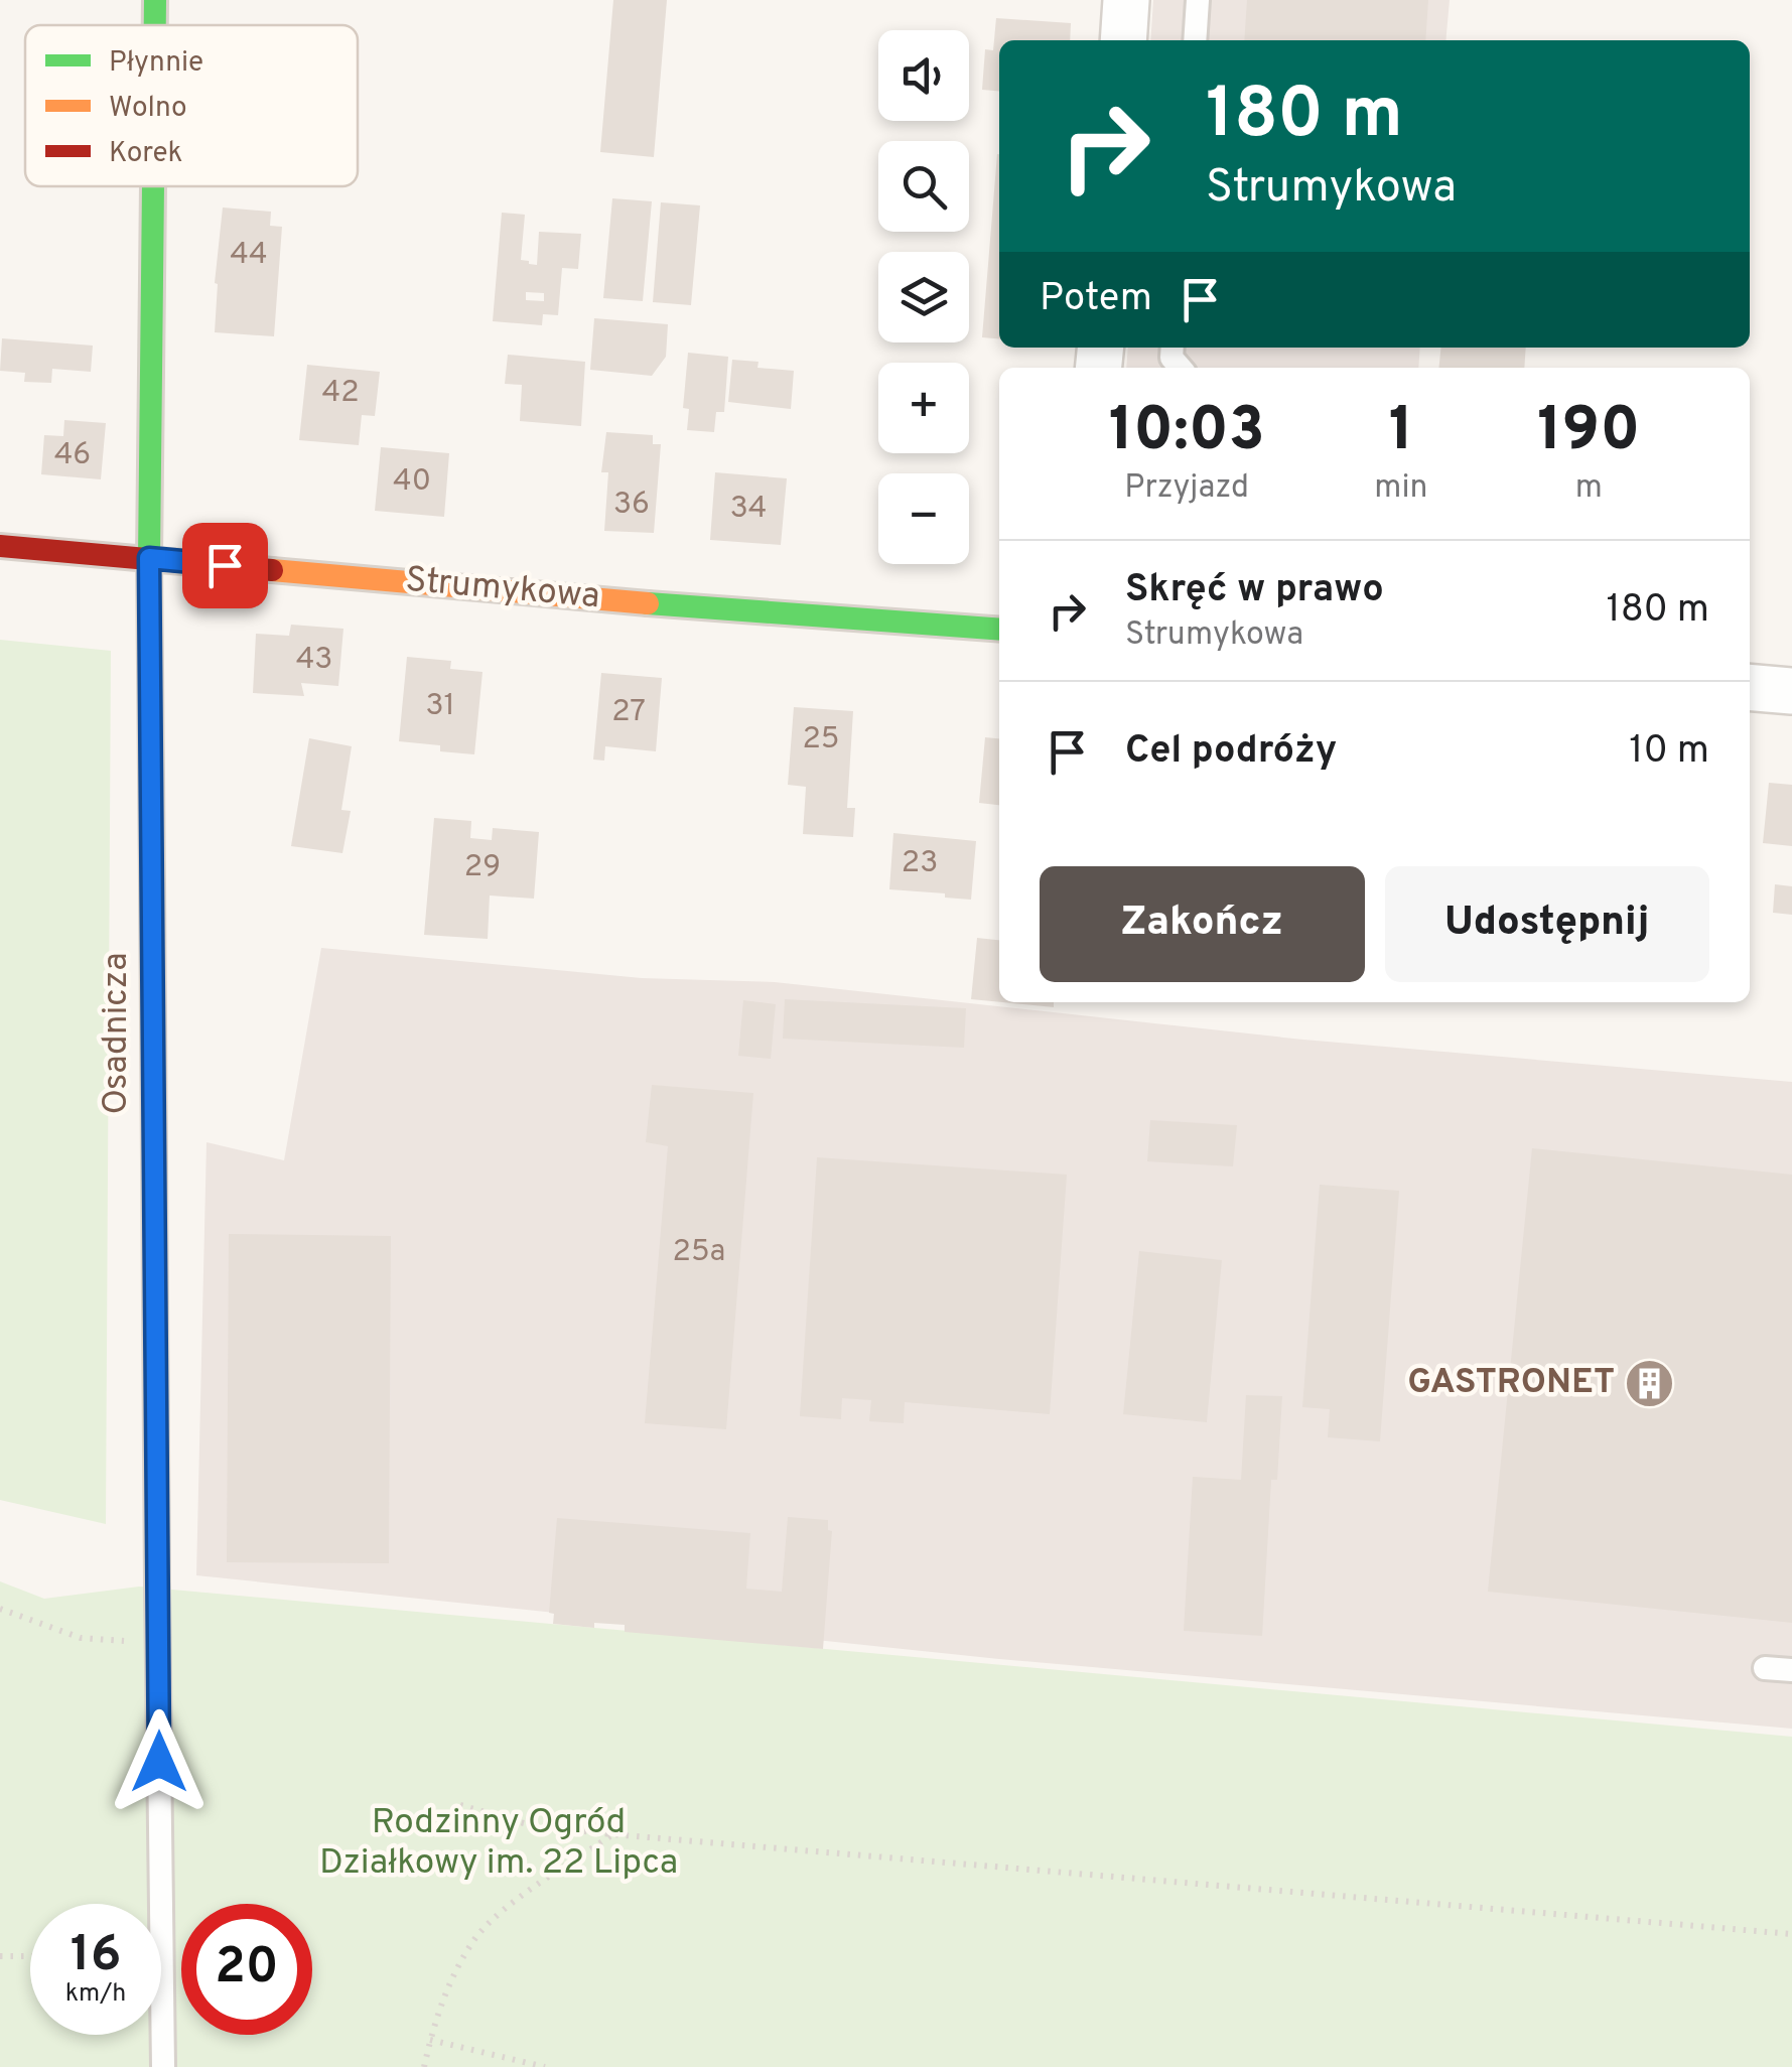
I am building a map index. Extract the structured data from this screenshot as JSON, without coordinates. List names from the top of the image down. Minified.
{"streets":{"street":["Strumykowa","Osadnicza"]},"crossings":[["Strumykowa","Osadnicza"]],"parks":["Rodzinny Ogród Działkowy im. 22 Lipca"],"places":{"building":["GASTRONET"]},"house_numbers":["44","42","46","40","36","34","43","31","27","25","23","29","25a"],"legend":["Płynnie","Wolno","Korek"],"page":{"map_buttons":["+","−"],"turn":["180 m","Strumykowa"],"then":"Potem","eta":["10:03","Przyjazd","1","min","190","m"],"list":[{"name":"Skręć w prawo","note":"Strumykowa","value":"180 m"},{"name":"Cel podróży","value":"10 m"}],"buttons":["Zakończ","Udostępnij"],"speed":"16 km/h","limit":"20"}}
